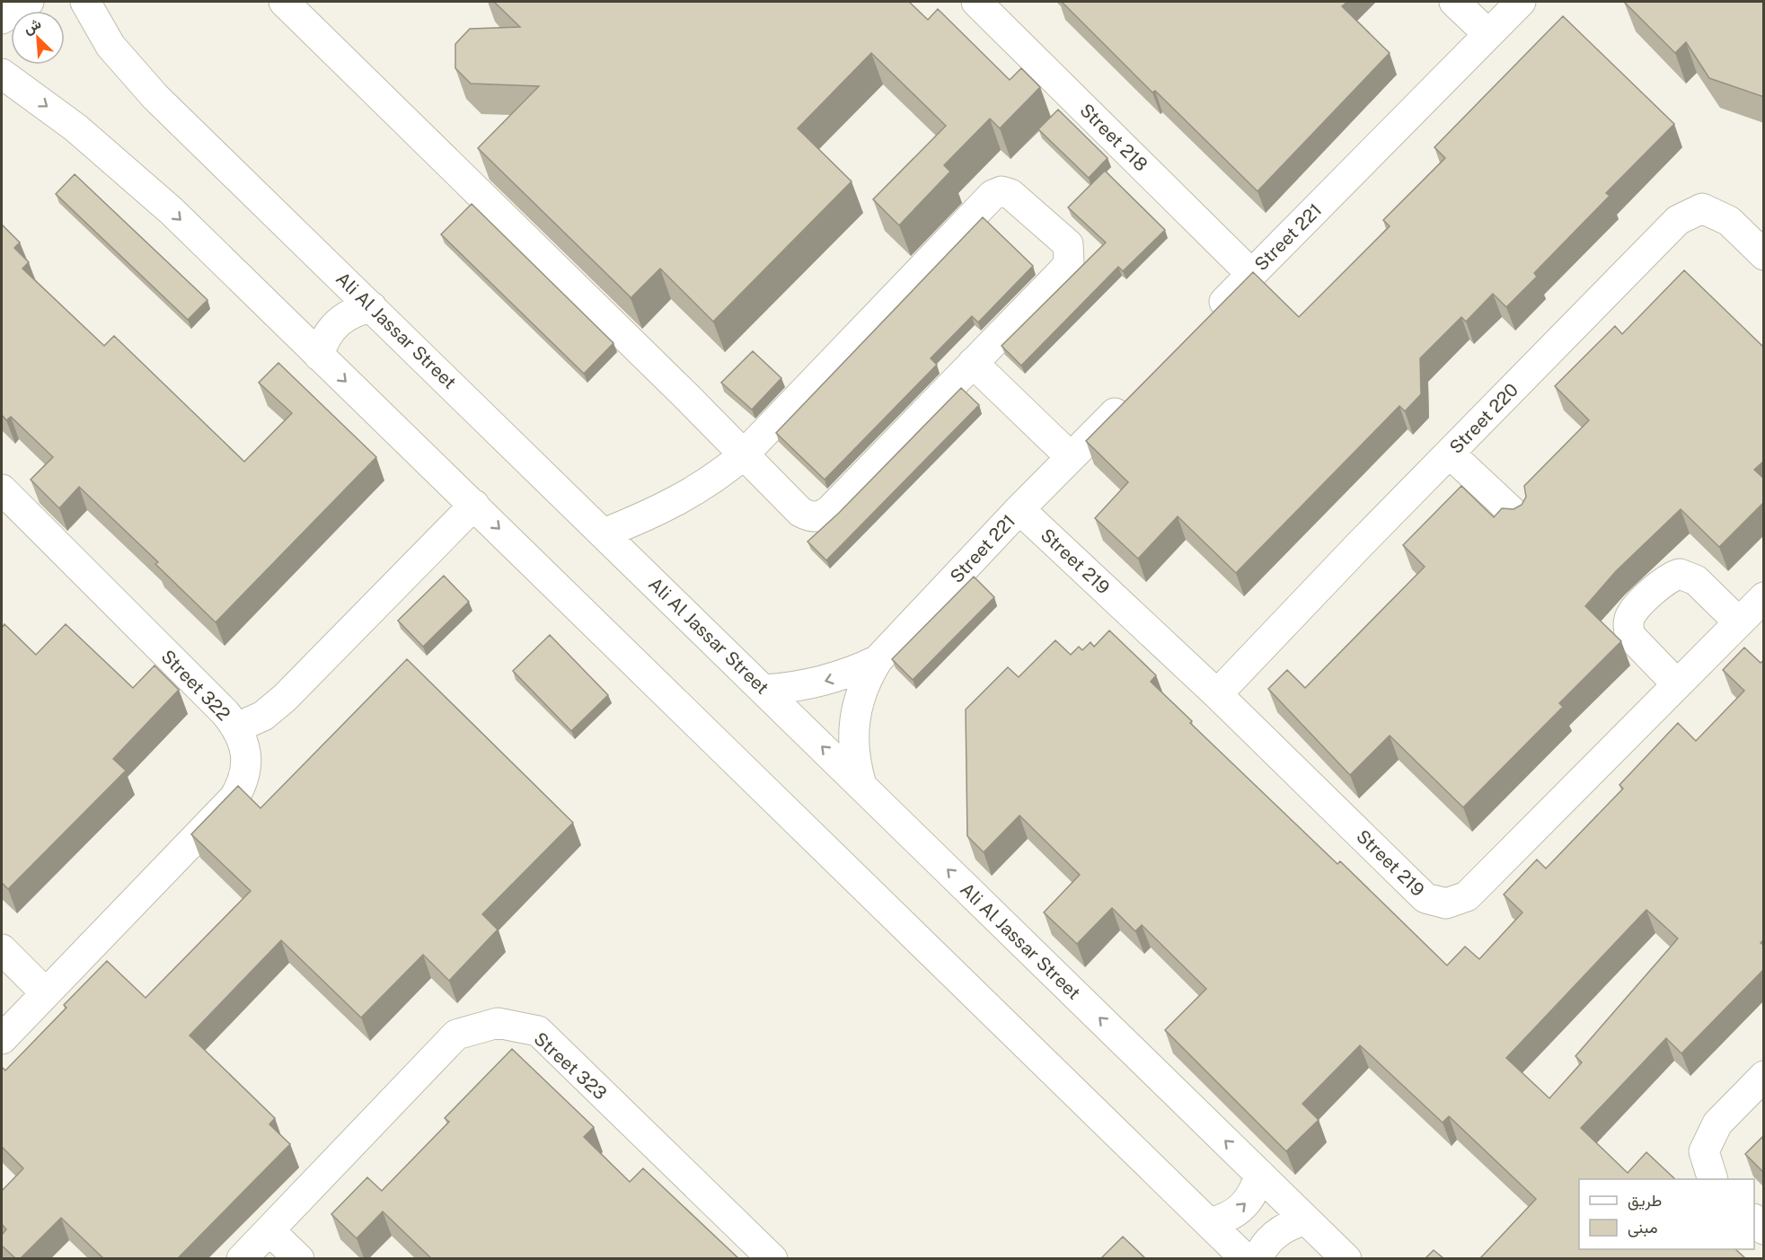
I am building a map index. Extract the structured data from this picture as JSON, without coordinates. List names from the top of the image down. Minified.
{"streets":{"street":["Street 218","Street 221","Ali Al Jassar Street","Street 220","Street 219","Street 322","Street 323"]},"crossings":[["Street 218","Street 221"],["Street 221","Ali Al Jassar Street"],["Street 221","Street 219"],["Street 220","Street 219"]],"legend":["طريق","مبنى"],"north":"top left"}
